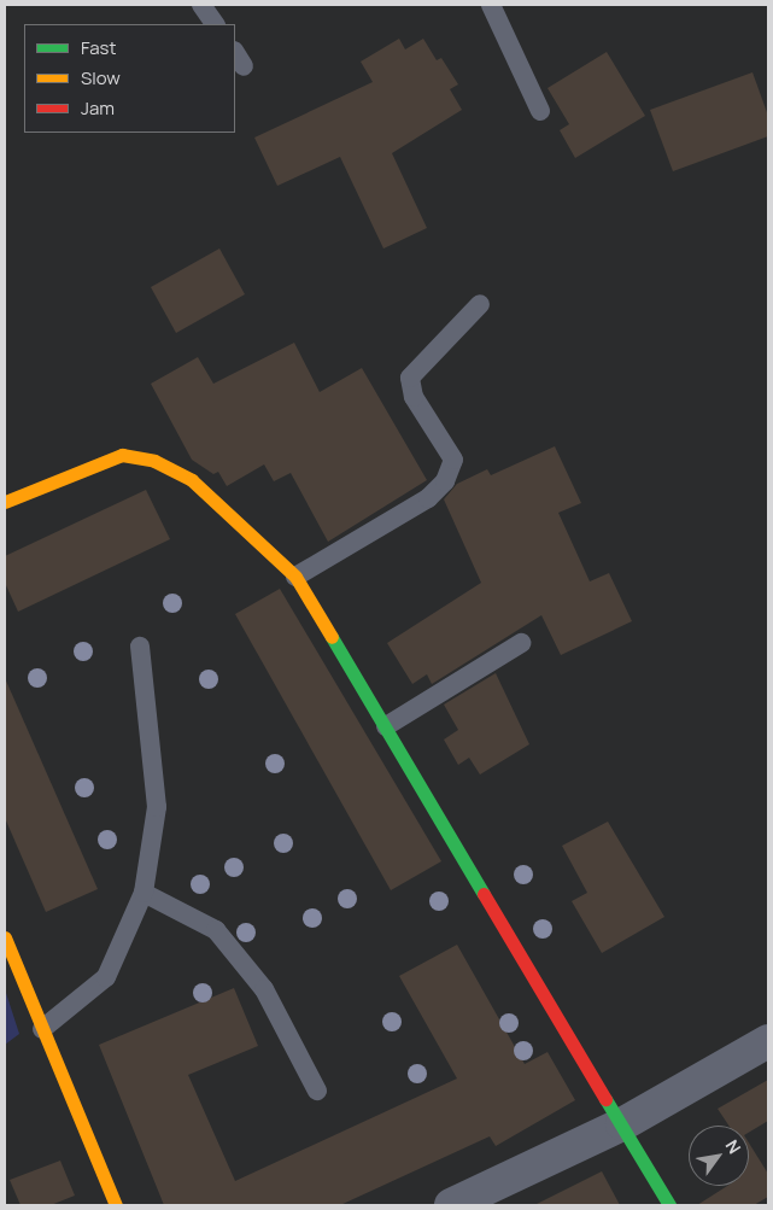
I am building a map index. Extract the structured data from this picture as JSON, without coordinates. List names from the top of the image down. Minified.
{"legend":["Fast","Slow","Jam"],"north":"top right"}
